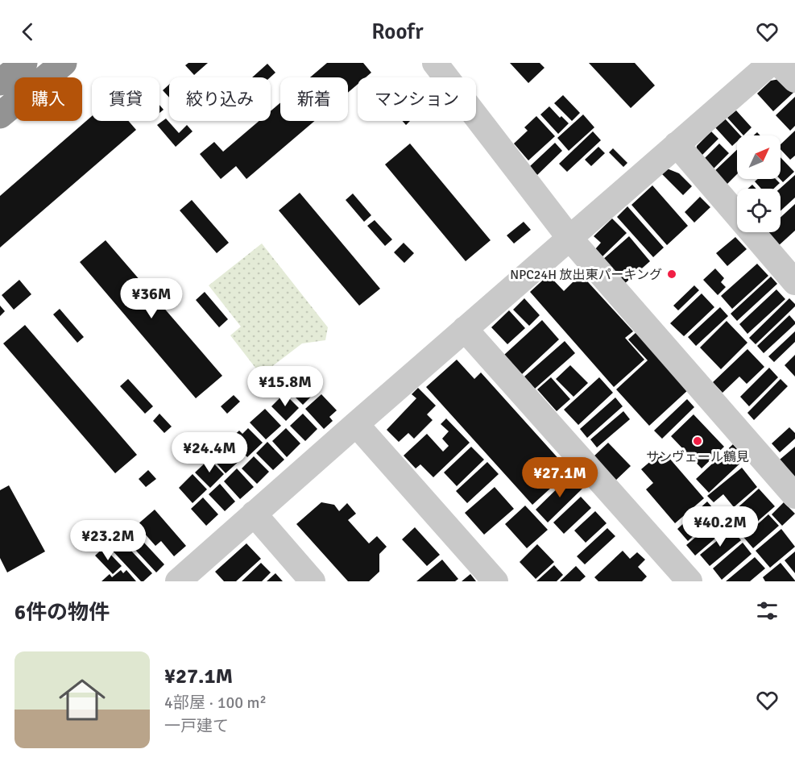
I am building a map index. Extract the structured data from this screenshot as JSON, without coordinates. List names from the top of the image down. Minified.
{"places":["NPC24H 放出東パーキング","サンヴェール鶴見"],"north":"top right","page":{"header":"Roofr","chip":["購入","賃貸","絞り込み","新着","マンション"],"price":["¥36M","¥15.8M","¥24.4M","¥27.1M","¥40.2M","¥23.2M"],"heading":"6件の物件","list":[{"name":"¥27.1M","note":"4部屋 · 100 m² · 一戸建て"}]}}
